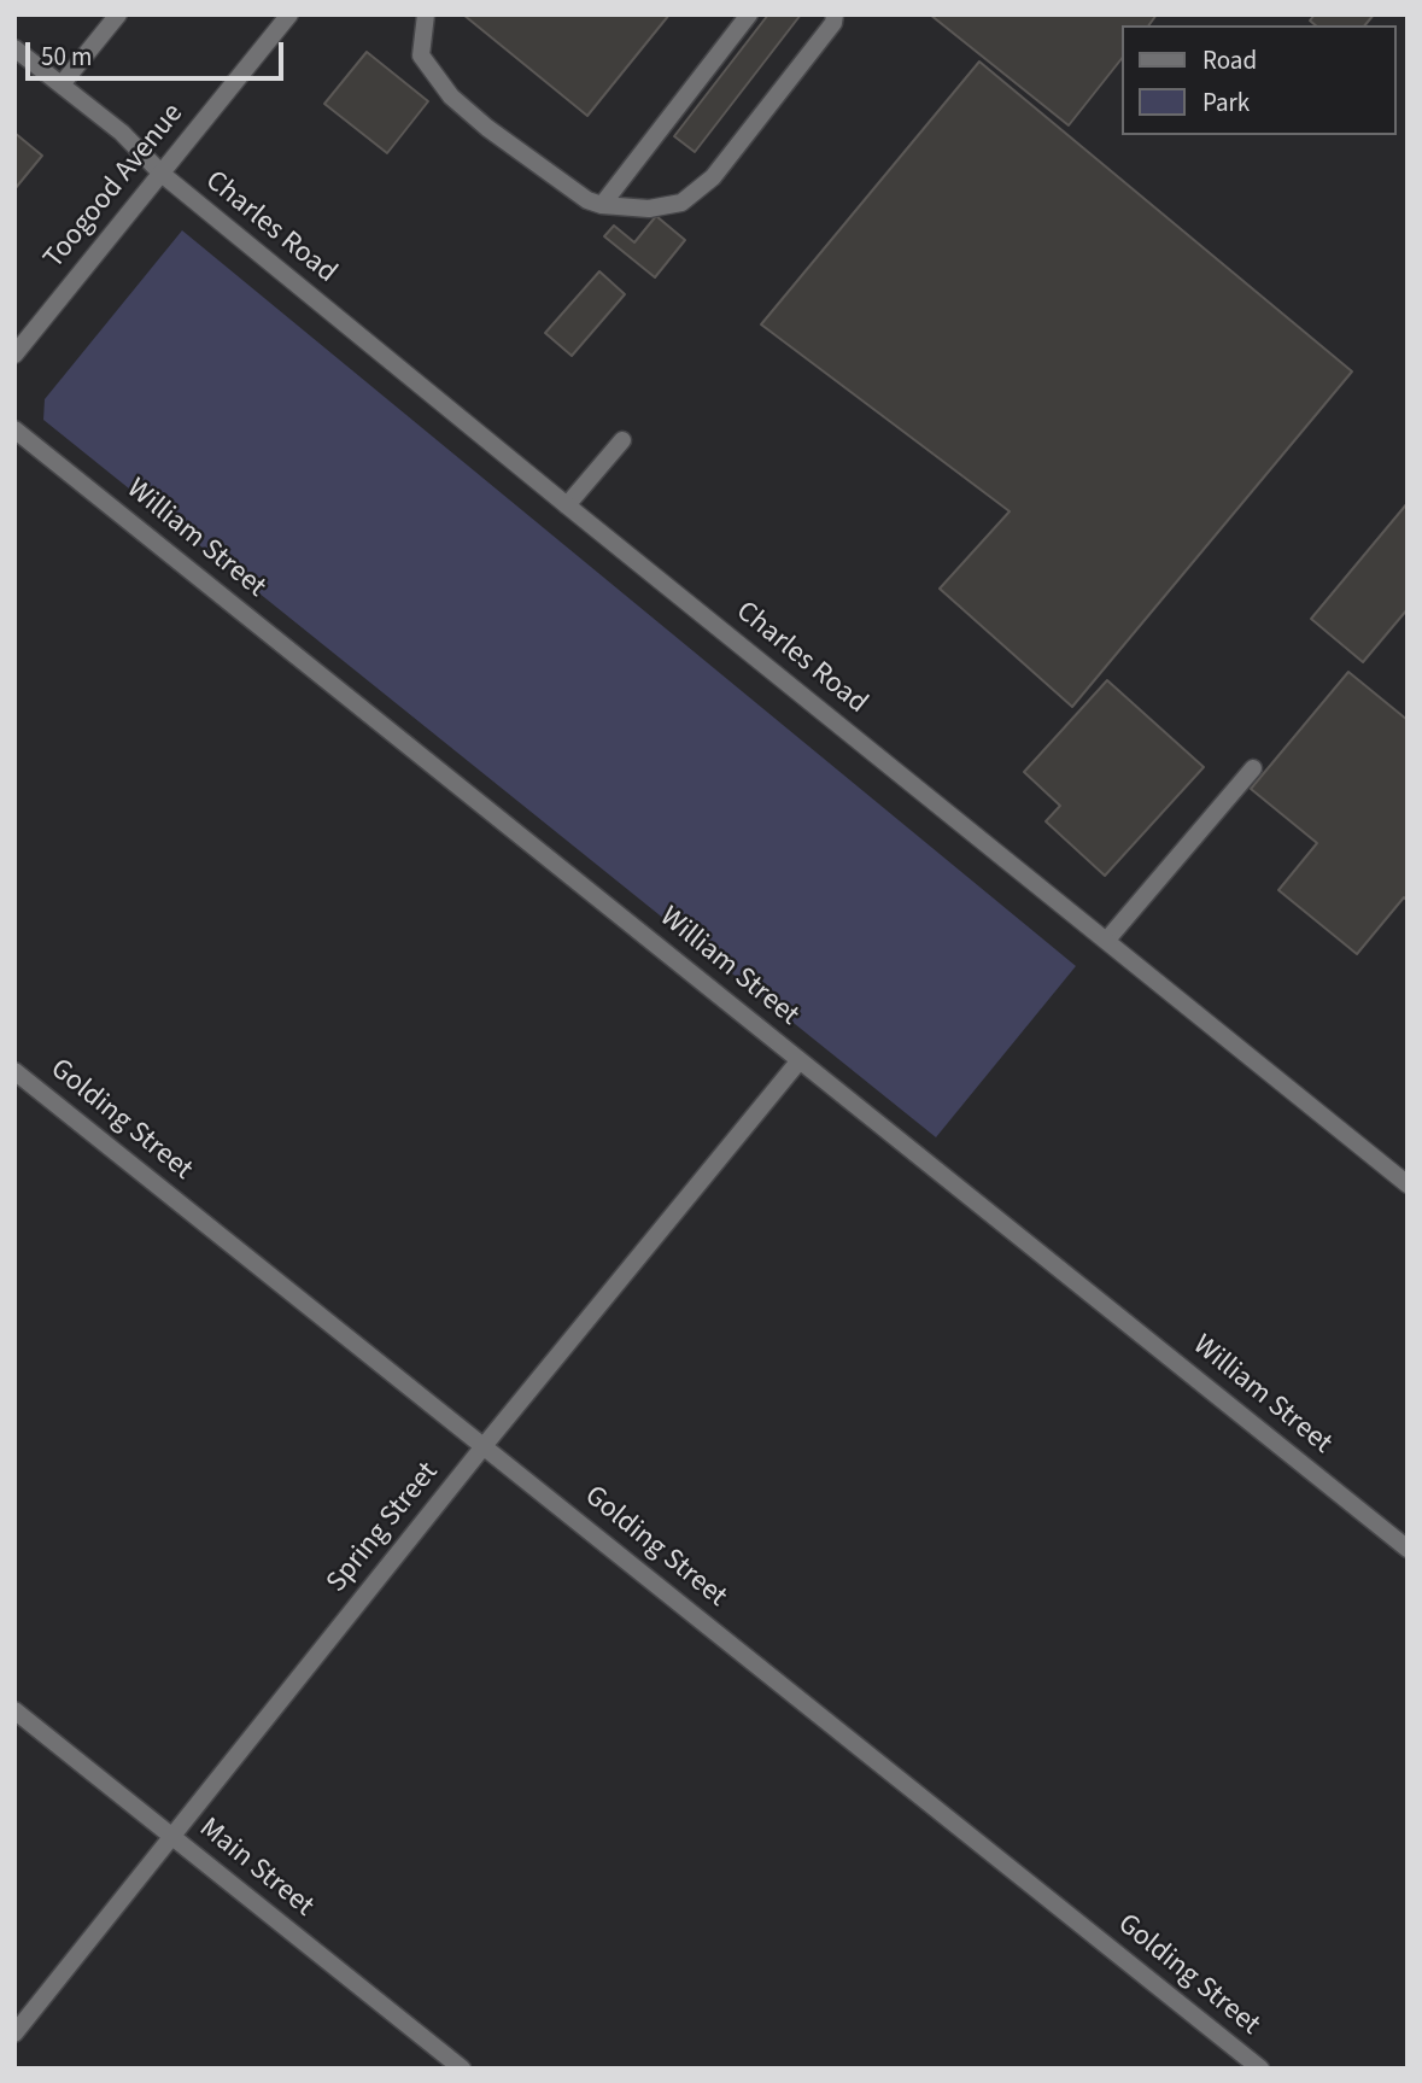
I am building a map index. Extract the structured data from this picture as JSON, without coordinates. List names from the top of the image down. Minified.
{"streets":{"street":["Toogood Avenue","Charles Road","William Street","Golding Street","Spring Street","Main Street"]},"crossings":[["Toogood Avenue","Charles Road"],["William Street","Spring Street"],["Golding Street","Spring Street"],["Spring Street","Main Street"]],"legend":["Road","Park"],"scale_bar":"50 m"}
